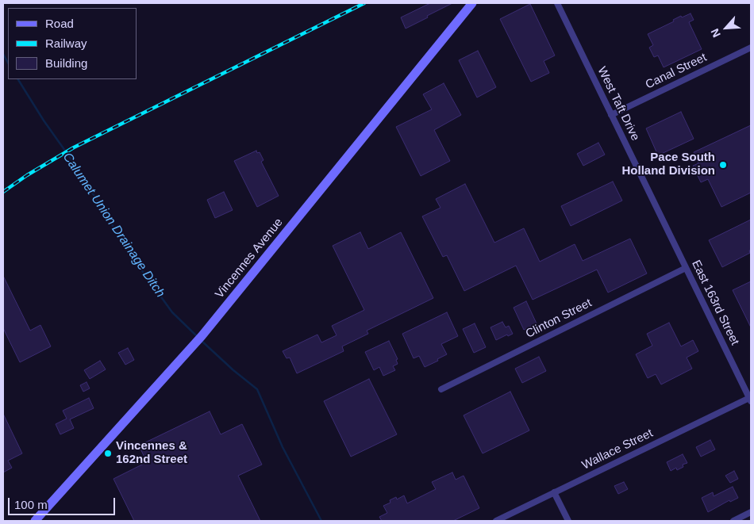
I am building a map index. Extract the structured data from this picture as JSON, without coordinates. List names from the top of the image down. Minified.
{"streets":{"street":["Canal Street","West Taft Drive","Vincennes Avenue","East 163rd Street","Clinton Street","Wallace Street"]},"crossings":[["Canal Street","West Taft Drive"],["West Taft Drive","East 163rd Street"],["East 163rd Street","Clinton Street"],["East 163rd Street","Wallace Street"]],"water":["Calumet Union Drainage Ditch"],"places":["Pace South Holland Division","Vincennes & 162nd Street"],"legend":["Road","Railway","Building"],"scale_bar":"100 m","north":"bottom left"}
